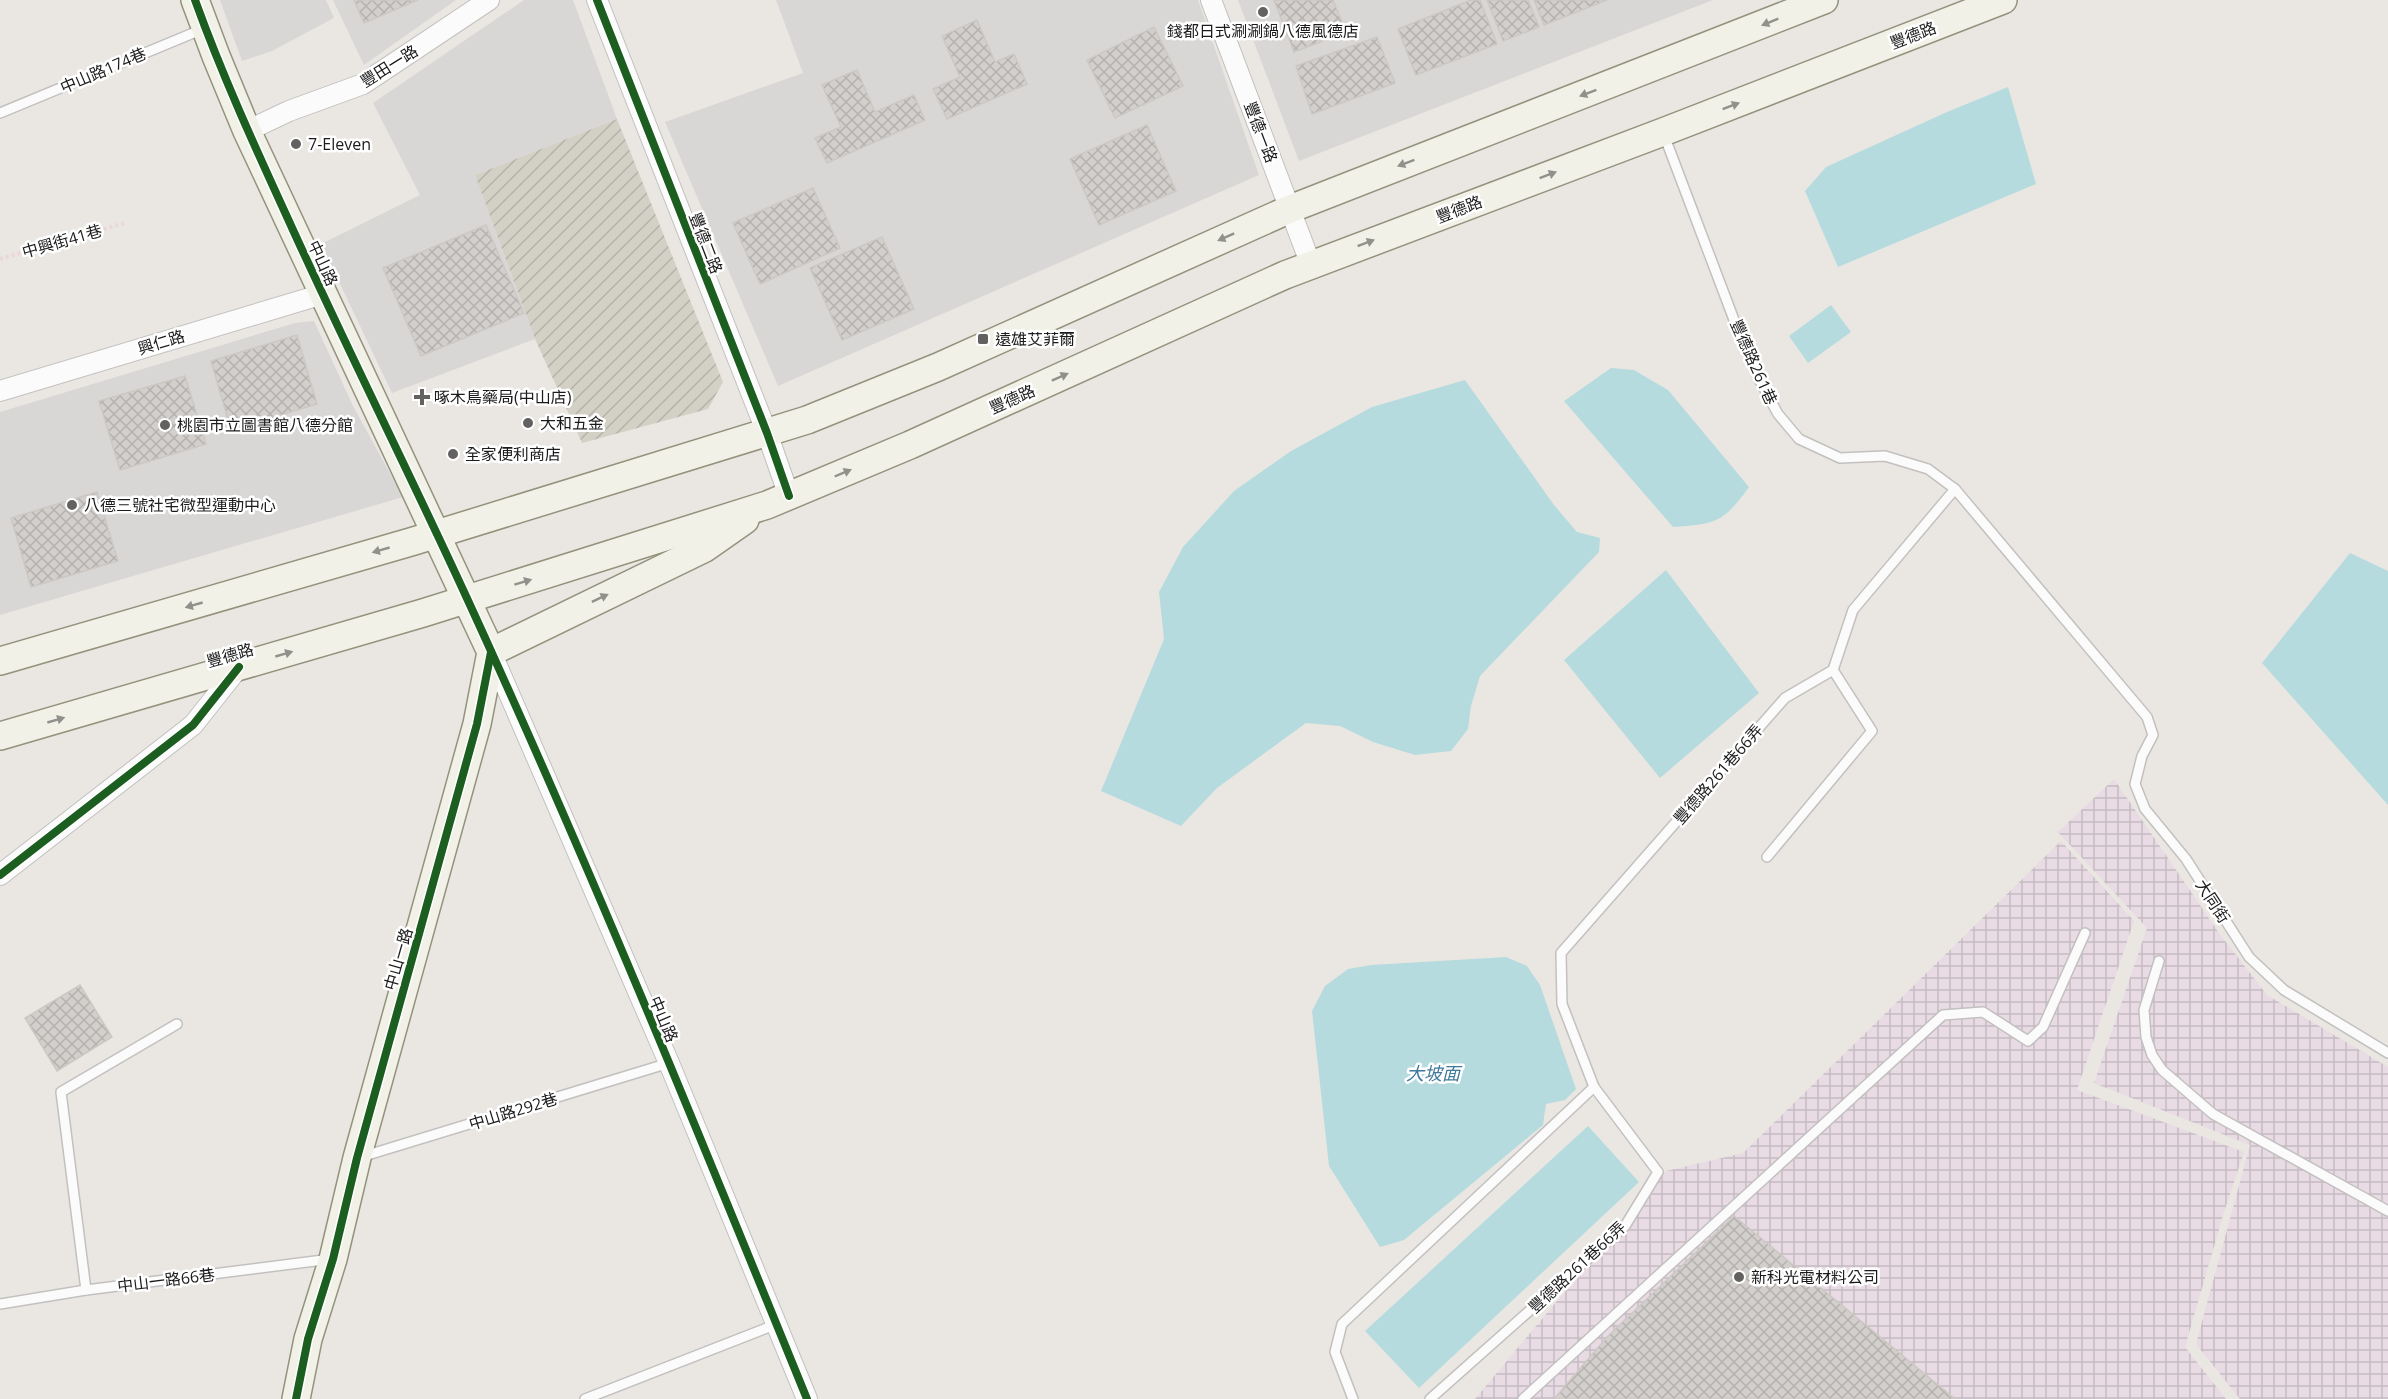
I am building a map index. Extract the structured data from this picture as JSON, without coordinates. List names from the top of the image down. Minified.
{"streets":{"main road":["豐德路","中山路","中山一路"],"street":["豐田一路","豐德一路","豐德二路","興仁路"],"lane":["中山路174巷","豐德路261巷","豐德路261巷66弄","大同街","中山路292巷","中山一路66巷"],"path":["中興街41巷"]},"crossings":[["豐德路","豐德一路"],["豐德路","豐德二路"],["豐德路","豐德路261巷"],["豐田一路","中山路"],["中山路174巷","中山路"],["中山路","興仁路"],["中山路","中山一路"],["中山路","中山路292巷"],["豐德路261巷","大同街"],["中山一路","中山路292巷"],["中山一路","中山一路66巷"]],"water":["大坡面"],"places":{"other":["錢都日式涮涮鍋八德風德店","7-Eleven","大和五金","桃園市立圖書館八德分館","全家便利商店","八德三號社宅微型運動中心","新科光電材料公司"],"transit":["遠雄艾菲爾"],"health":["啄木鳥藥局(中山店)"]}}
